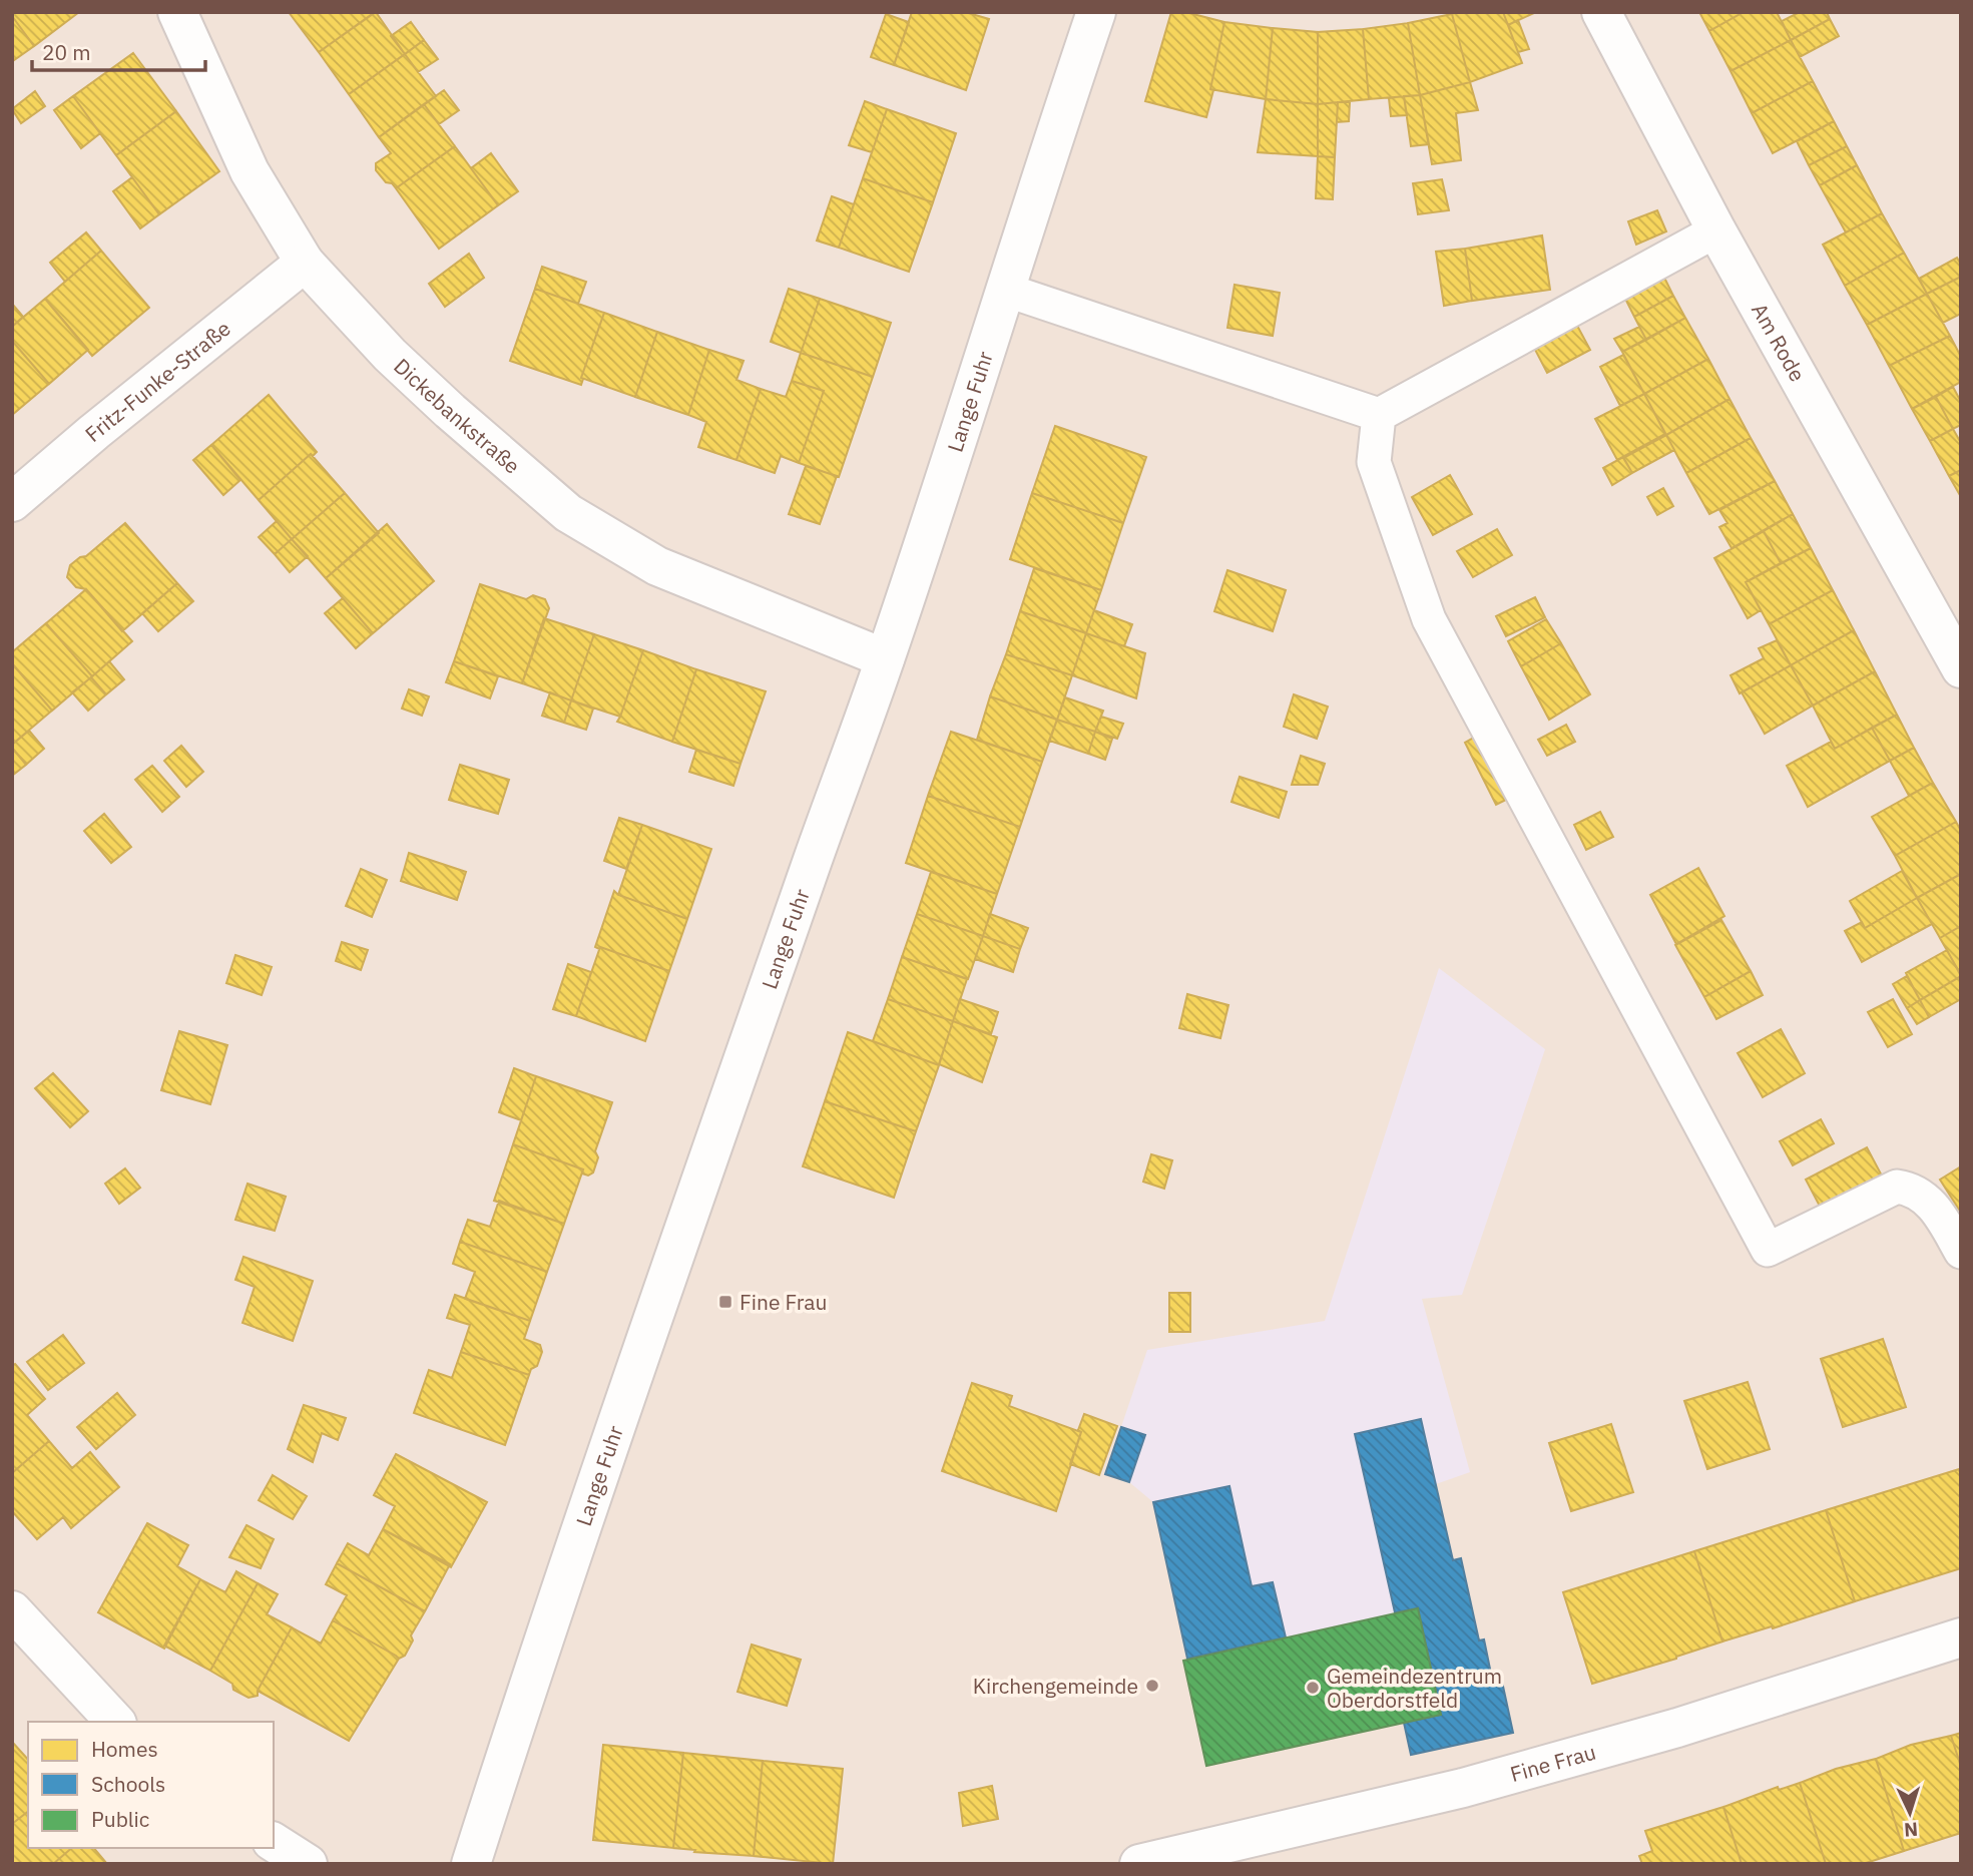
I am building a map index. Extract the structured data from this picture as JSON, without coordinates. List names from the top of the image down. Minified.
{"streets":{"street":["Am Rode","Fritz-Funke-Straße","Lange Fuhr","Dickebankstraße","Fine Frau"]},"crossings":[["Fritz-Funke-Straße","Dickebankstraße"],["Lange Fuhr","Dickebankstraße"]],"places":{"transit":["Fine Frau"],"other":["Kirchengemeinde","Gemeindezentrum Oberdorstfeld"]},"legend":["Homes","Schools","Public"],"scale_bar":"20 m","north":"bottom"}
